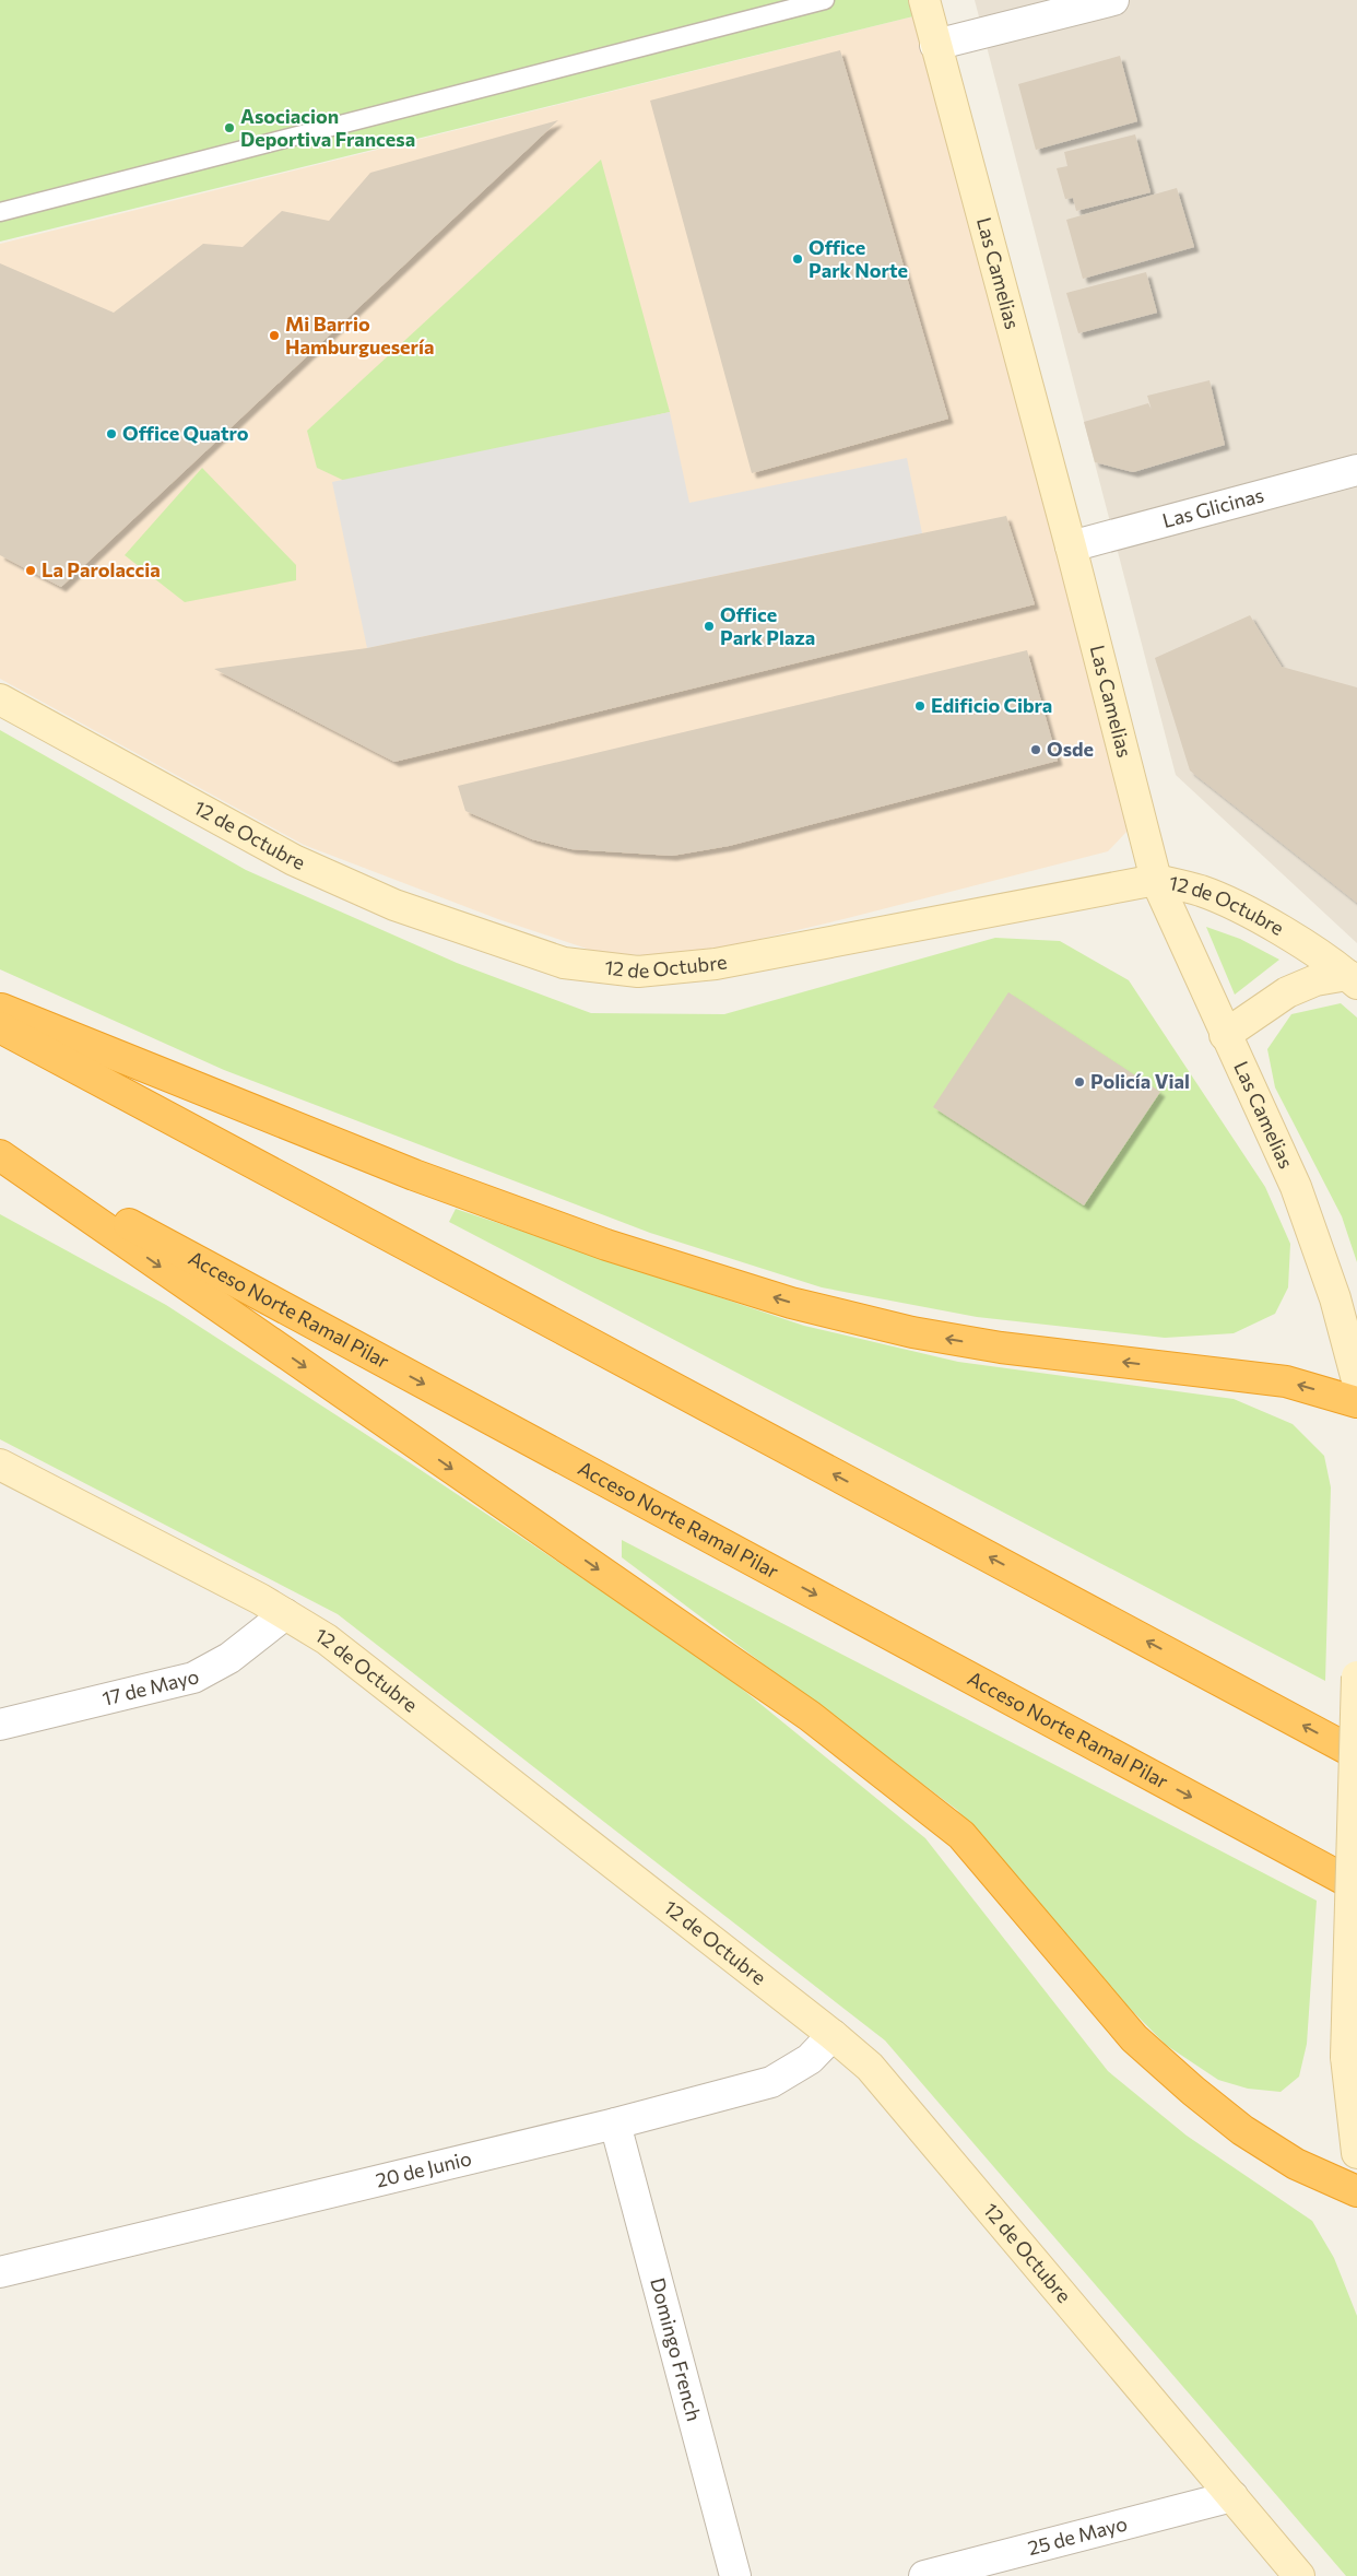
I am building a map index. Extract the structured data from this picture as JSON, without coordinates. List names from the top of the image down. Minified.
{"streets":{"highway":["Acceso Norte Ramal Pilar"],"street":["Las Camelias","Las Glicinas","12 de Octubre","17 de Mayo","20 de Junio","Domingo French","25 de Mayo"]},"crossings":[["Las Camelias","Las Glicinas"],["Las Camelias","12 de Octubre"],["12 de Octubre","17 de Mayo"],["12 de Octubre","20 de Junio"],["12 de Octubre","25 de Mayo"],["20 de Junio","Domingo French"]],"places":["Asociacion Deportiva Francesa","Office Park Norte","Mi Barrio Hamburguesería","Office Quatro","La Parolaccia","Office Park Plaza","Edificio Cibra","Osde","Policía Vial"]}
